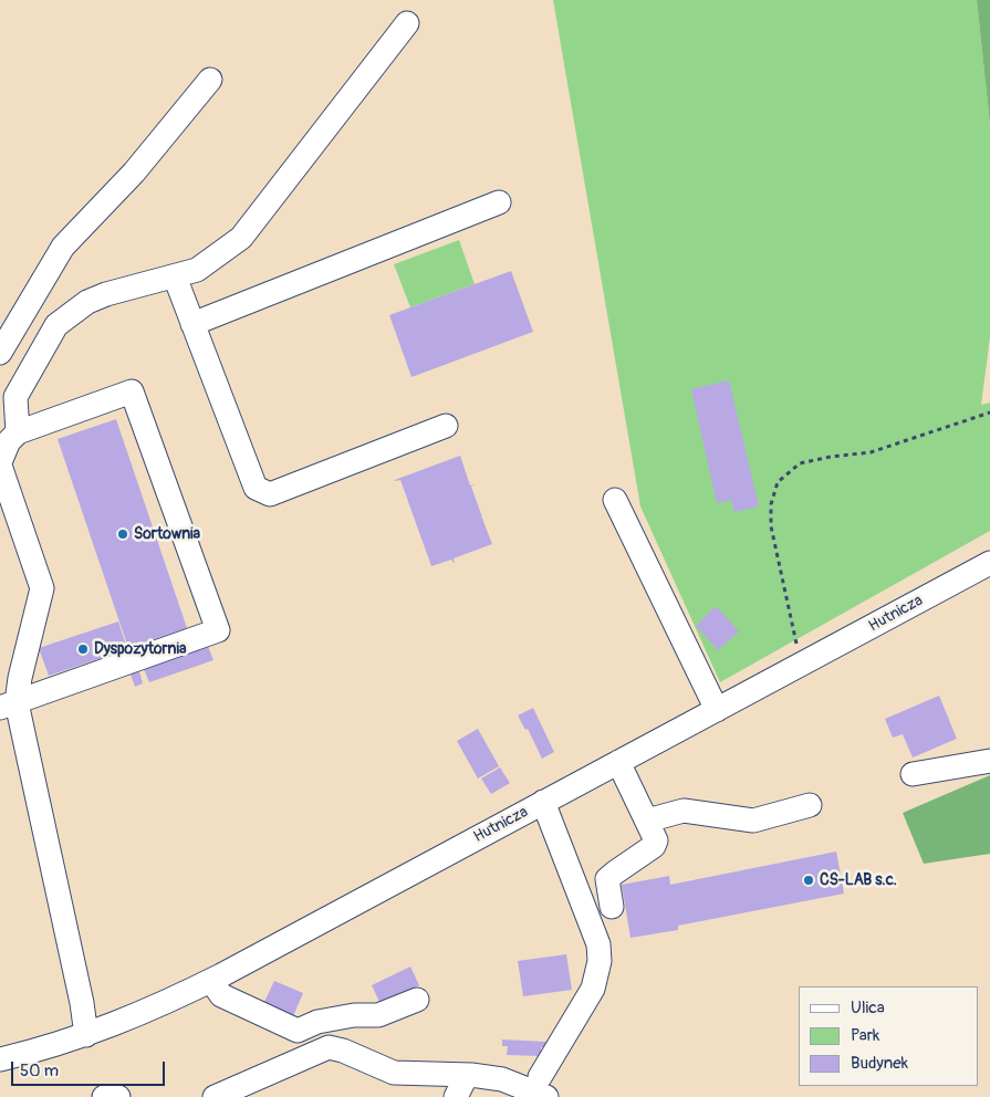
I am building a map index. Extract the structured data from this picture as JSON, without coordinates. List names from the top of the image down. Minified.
{"streets":{"street":["Hutnicza"]},"places":["Sortownia","Dyspozytornia","CS-LAB s.c."],"legend":["Ulica","Park","Budynek"],"scale_bar":"50 m"}
